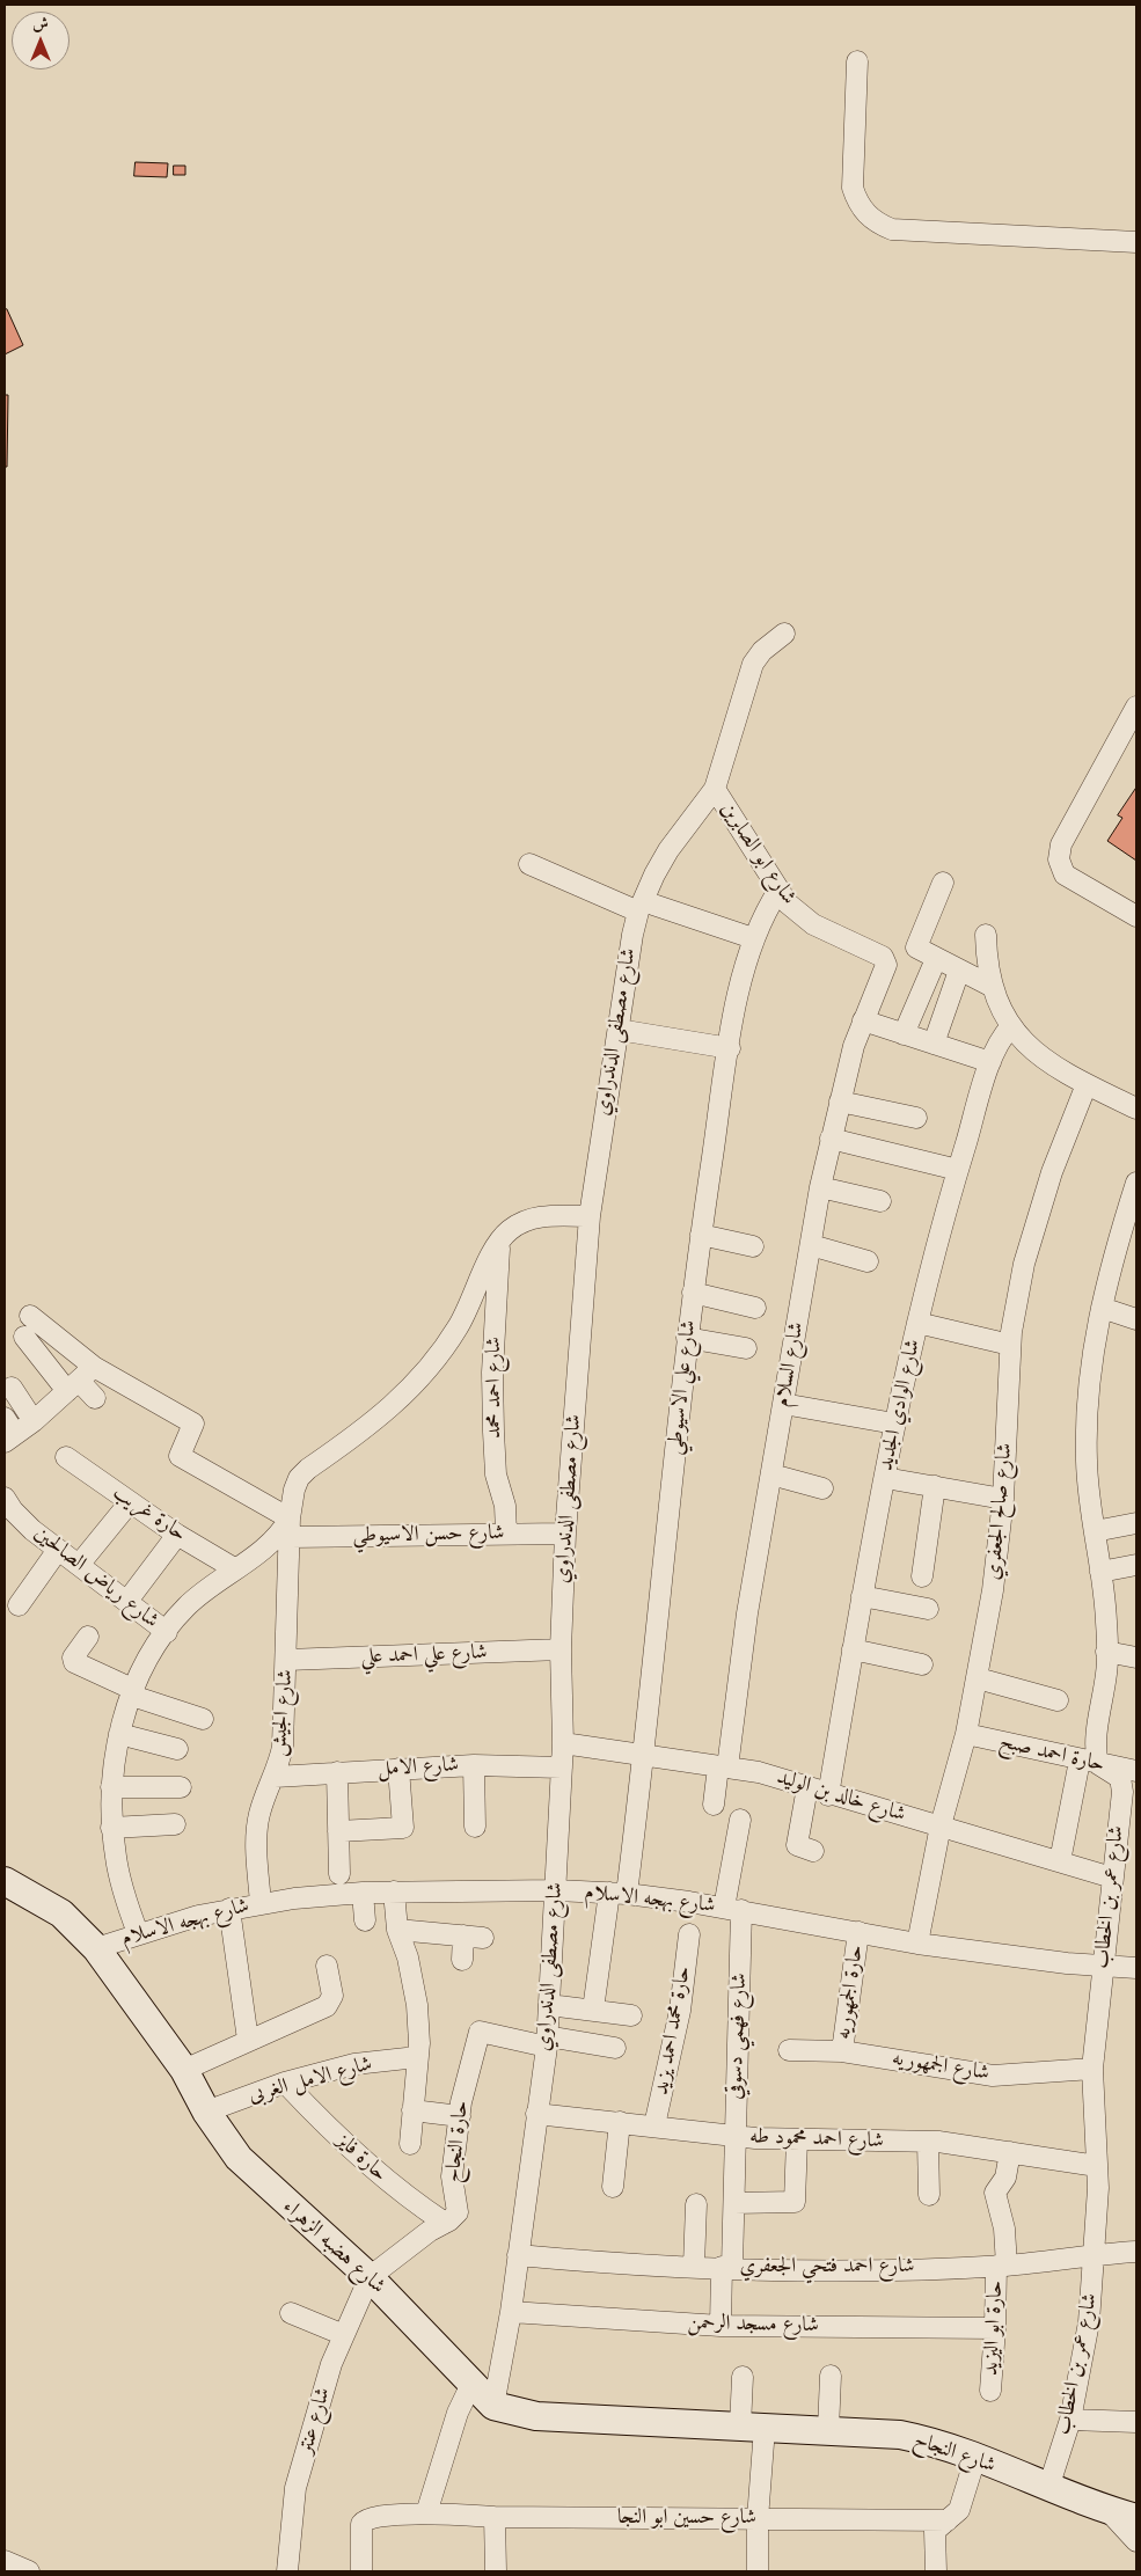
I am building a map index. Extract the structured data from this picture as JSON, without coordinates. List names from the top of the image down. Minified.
{"streets":{"street":["شارع ابو الصابرين","شارع مصطفى الدندراوي","شارع السلام","شارع احمد محمد","شارع علي الاسيوطي","شارع الوادي الجديد","شارع صالح الجعفري","حارة غريب","شارع حسن الاسيوطي","شارع رياض الصالحين","شارع علي احمد علي","شارع الجيش","حارة احمد صبح","شارع الامل","شارع خالد بن الوليد","شارع عمر بن الخطاب","شارع بهجه الاسلام","حارة الجمهوريه","حارة محمد احمد يزيد","شارع فهمي دسوقي","شارع الجمهوريه","شارع الامل الغربى","شارع احمد محمود طه","حارة النجاح","حارة فايز","شارع هضبه الزهراء","شارع احمد فتحي الجعفري","شارع مسجد الرحمن","حارة ابو اليزيد","شارع عنتر","شارع النجاح","شارع حسين ابو النجا"]},"crossings":[["شارع ابو الصابرين","شارع مصطفى الدندراوي"],["شارع ابو الصابرين","شارع السلام"],["شارع ابو الصابرين","شارع علي الاسيوطي"],["شارع مصطفى الدندراوي","شارع حسن الاسيوطي"],["شارع مصطفى الدندراوي","شارع علي احمد علي"],["شارع مصطفى الدندراوي","شارع الامل"],["شارع مصطفى الدندراوي","شارع خالد بن الوليد"],["شارع مصطفى الدندراوي","شارع بهجه الاسلام"],["شارع مصطفى الدندراوي","شارع احمد محمود طه"],["شارع مصطفى الدندراوي","حارة النجاح"],["شارع مصطفى الدندراوي","شارع هضبه الزهراء"],["شارع مصطفى الدندراوي","شارع احمد فتحي الجعفري"],["شارع مصطفى الدندراوي","شارع مسجد الرحمن"],["شارع السلام","شارع خالد بن الوليد"],["شارع احمد محمد","شارع حسن الاسيوطي"],["شارع احمد محمد","شارع الجيش"],["شارع علي الاسيوطي","شارع خالد بن الوليد"],["شارع علي الاسيوطي","شارع بهجه الاسلام"],["شارع الوادي الجديد","شارع خالد بن الوليد"],["شارع صالح الجعفري","حارة احمد صبح"],["شارع صالح الجعفري","شارع خالد بن الوليد"],["شارع صالح الجعفري","شارع بهجه الاسلام"],["شارع حسن الاسيوطي","شارع الجيش"],["شارع علي احمد علي","شارع الجيش"],["شارع الجيش","شارع الامل"],["شارع الجيش","شارع بهجه الاسلام"],["حارة احمد صبح","شارع عمر بن الخطاب"],["شارع خالد بن الوليد","شارع عمر بن الخطاب"],["شارع عمر بن الخطاب","شارع بهجه الاسلام"],["شارع عمر بن الخطاب","شارع الجمهوريه"],["شارع عمر بن الخطاب","شارع احمد محمود طه"],["شارع عمر بن الخطاب","شارع احمد فتحي الجعفري"],["شارع عمر بن الخطاب","شارع النجاح"],["شارع بهجه الاسلام","حارة الجمهوريه"],["شارع بهجه الاسلام","شارع فهمي دسوقي"],["شارع بهجه الاسلام","شارع هضبه الزهراء"],["حارة الجمهوريه","شارع الجمهوريه"],["حارة محمد احمد يزيد","شارع احمد محمود طه"],["شارع فهمي دسوقي","شارع احمد محمود طه"],["شارع فهمي دسوقي","شارع احمد فتحي الجعفري"],["شارع فهمي دسوقي","شارع مسجد الرحمن"],["شارع الامل الغربى","حارة فايز"],["شارع الامل الغربى","شارع هضبه الزهراء"],["شارع احمد محمود طه","حارة ابو اليزيد"],["حارة النجاح","حارة فايز"],["شارع هضبه الزهراء","شارع عنتر"],["شارع احمد فتحي الجعفري","حارة ابو اليزيد"],["شارع مسجد الرحمن","حارة ابو اليزيد"]],"north":"top"}
